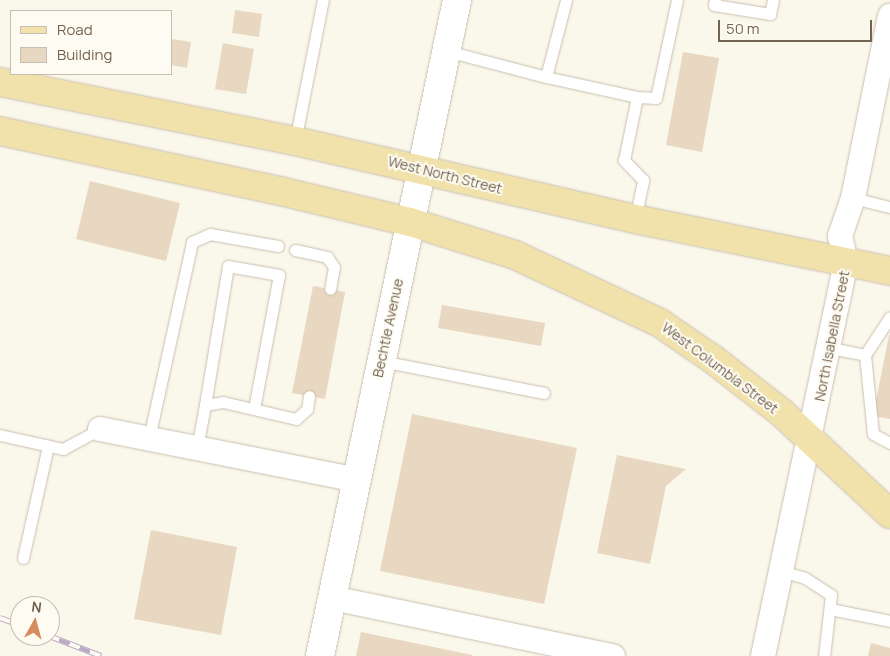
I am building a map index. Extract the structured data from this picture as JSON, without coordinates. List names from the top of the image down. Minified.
{"streets":{"main road":["West North Street","Bechtle Avenue","West Columbia Street"],"street":["North Isabella Street"]},"crossings":[["West North Street","Bechtle Avenue"],["West North Street","North Isabella Street"],["Bechtle Avenue","West Columbia Street"],["North Isabella Street","West Columbia Street"]],"legend":["Road","Building"],"scale_bar":"50 m","north":"top"}
